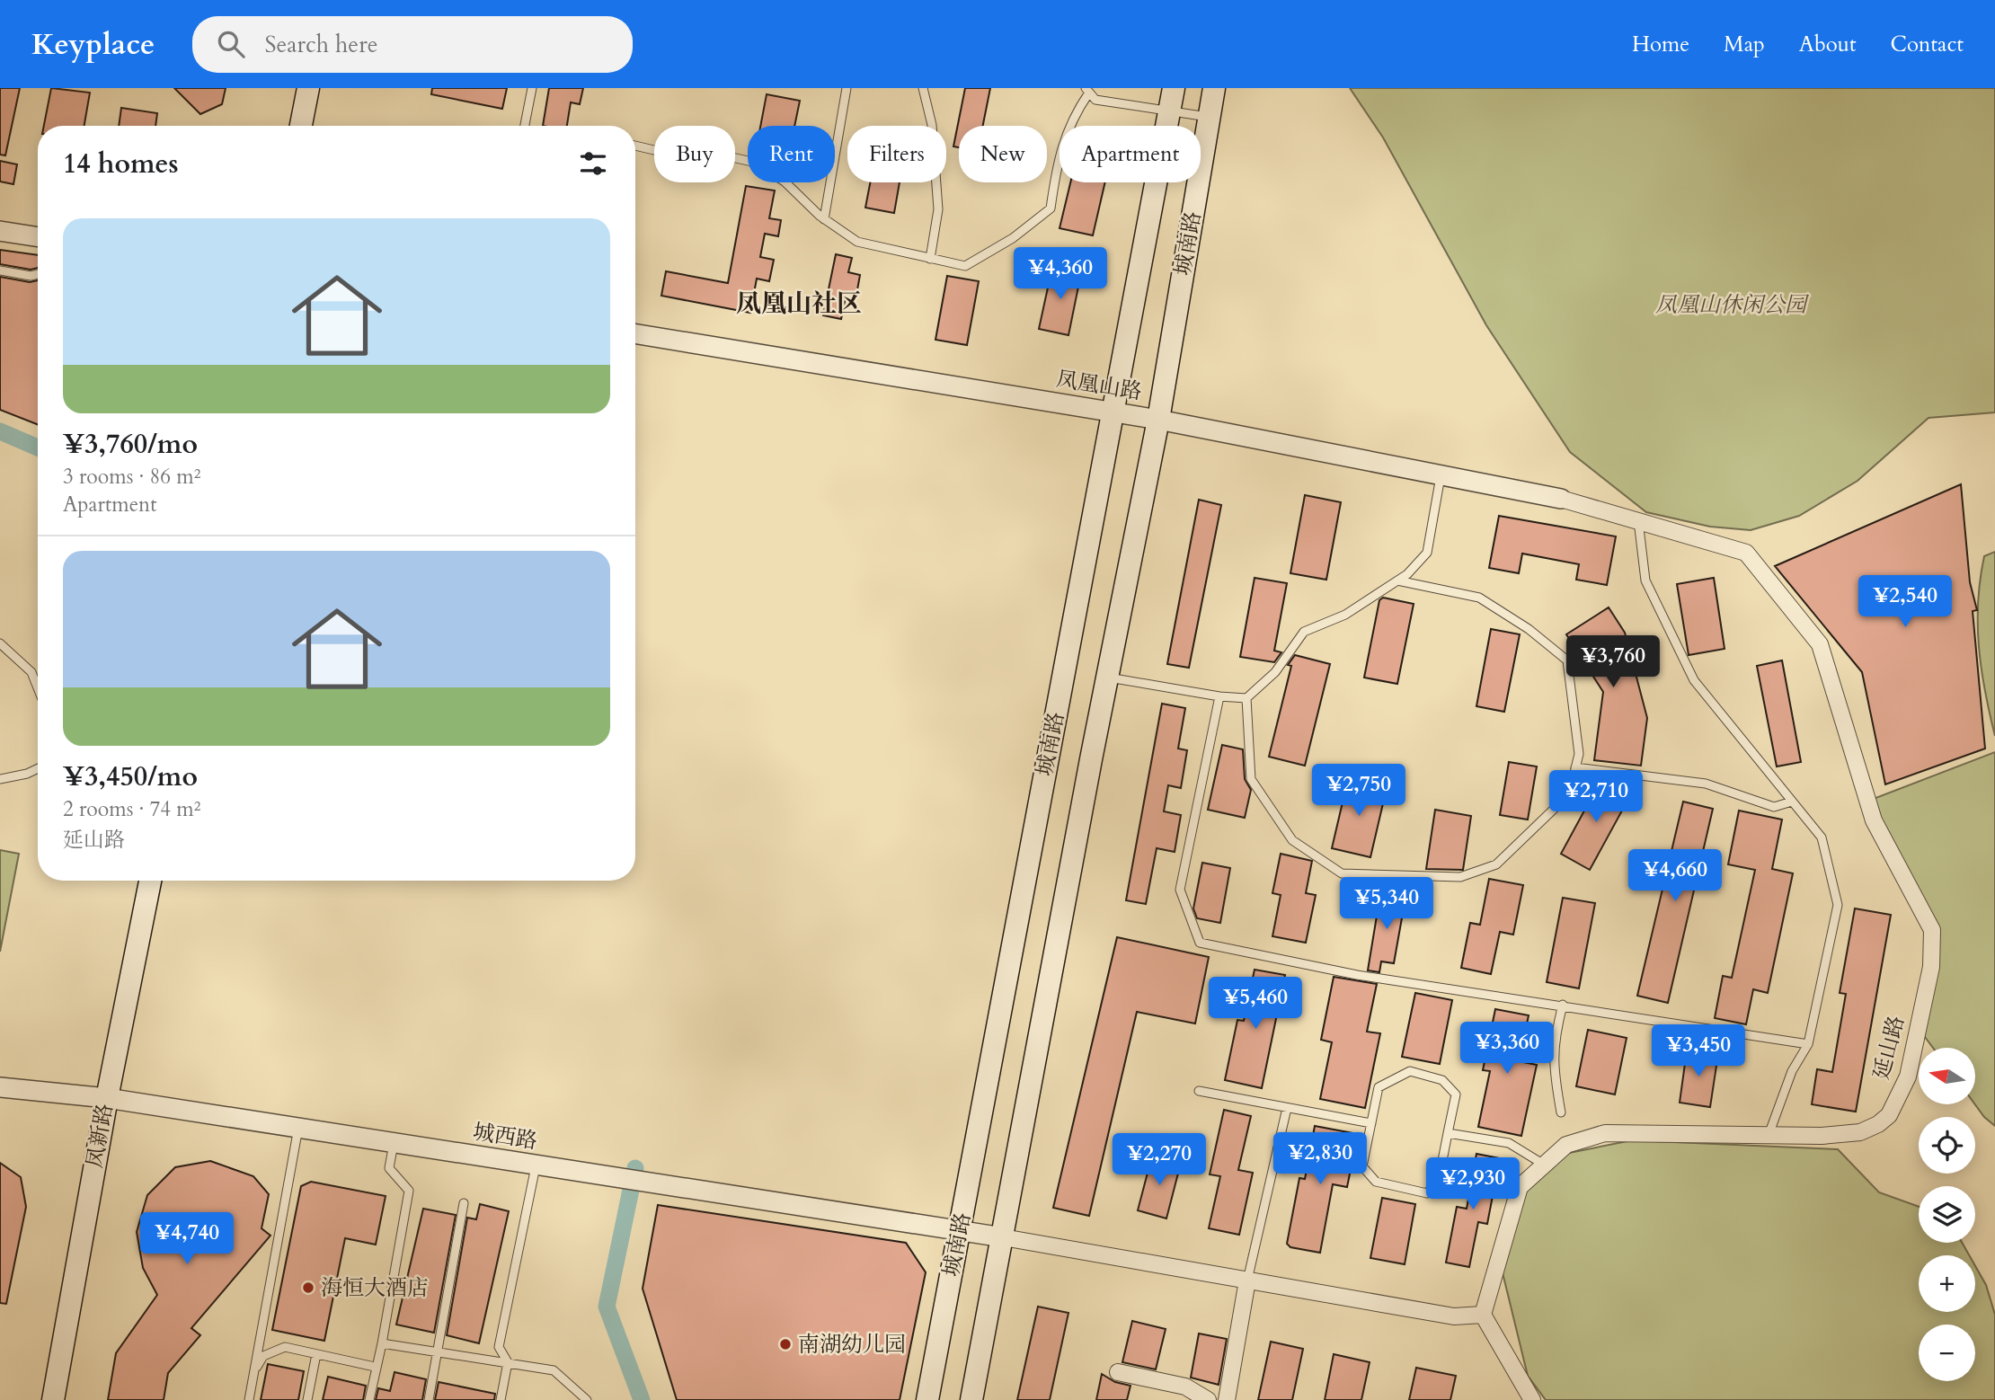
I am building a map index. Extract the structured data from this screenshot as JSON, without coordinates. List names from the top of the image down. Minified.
{"streets":{"main road":["城南路","凤新路"],"street":["凤凰山路","延山路","城西路"]},"crossings":[["城南路","凤凰山路"],["城南路","城西路"],["凤新路","城西路"]],"districts":["凤凰山社区"],"parks":["凤凰山休闲公园"],"places":["海恒大酒店","南湖幼儿园"],"north":"left","page":{"header":"Keyplace","search":"Search here","nav":["Home","Map","About","Contact"],"chip":["Buy","Rent","Filters","New","Apartment"],"heading":"14 homes","list":[{"name":"¥3,760/mo","note":"3 rooms · 86 m² · Apartment"},{"name":"¥3,450/mo","note":"2 rooms · 74 m² · 延山路"}],"price":["¥4,360","¥2,540","¥3,760","¥2,750","¥2,710","¥4,660","¥5,340","¥5,460","¥3,360","¥3,450","¥2,830","¥2,270","¥2,930","¥4,740"],"map_buttons":["+","−"]}}
